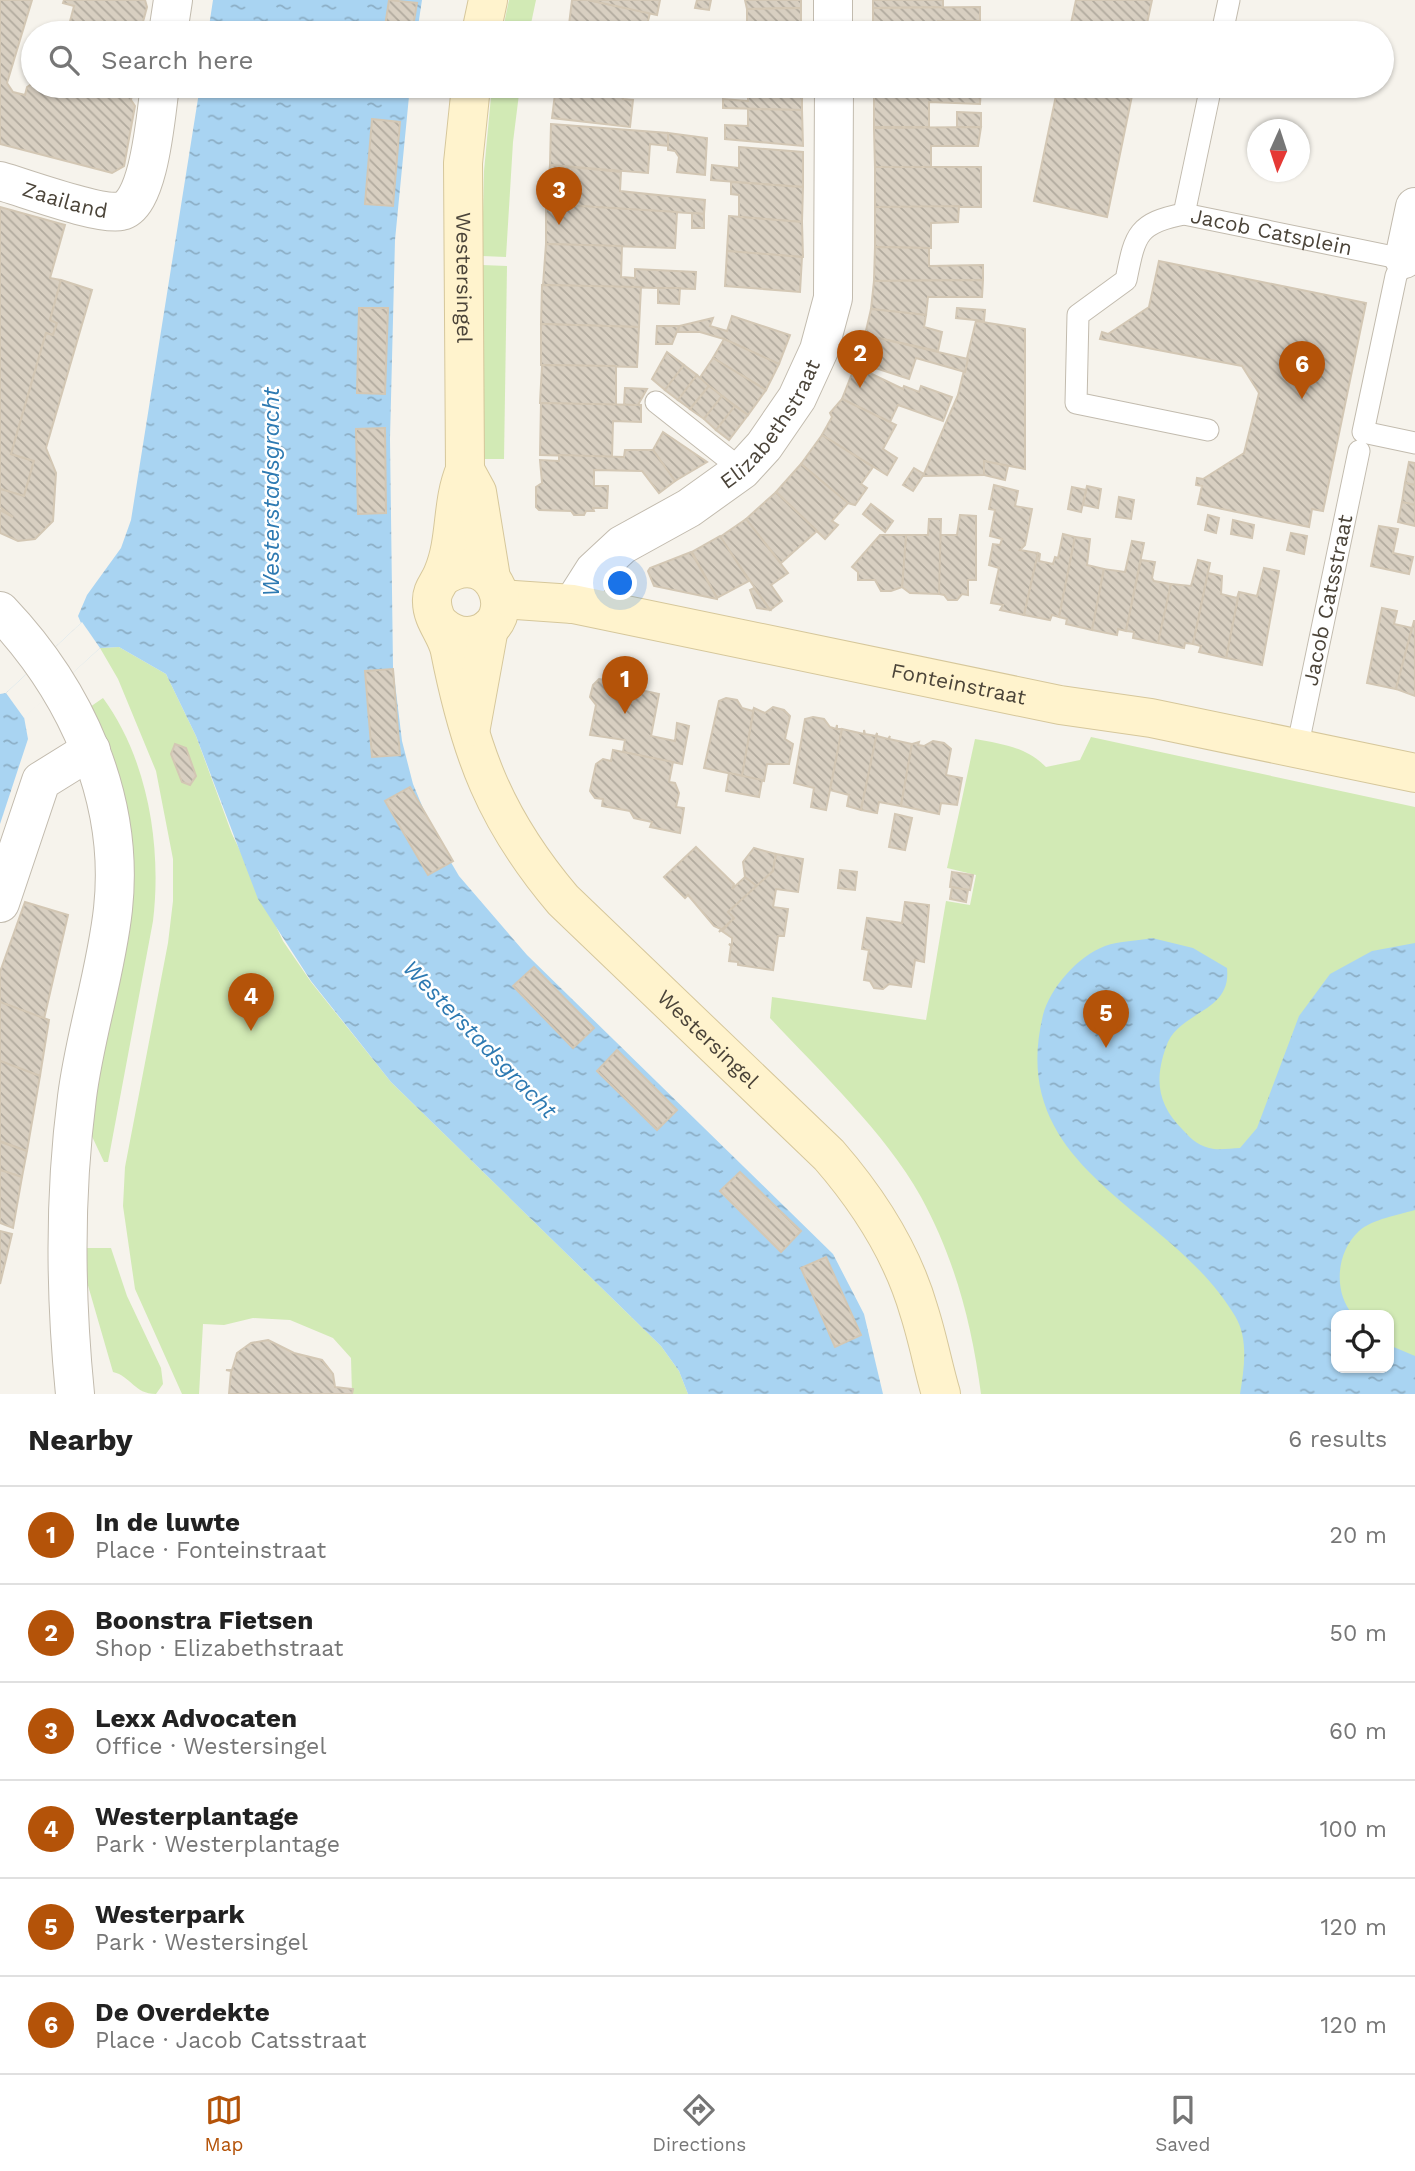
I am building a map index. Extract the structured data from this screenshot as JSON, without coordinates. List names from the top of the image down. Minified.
{"streets":{"main road":["Westersingel","Fonteinstraat"],"street":["Zaailand","Elizabethstraat","Jacob Catsstraat"],"lane":["Jacob Catsplein"]},"crossings":[["Jacob Catsplein","Jacob Catsstraat"],["Westersingel","Fonteinstraat"],["Elizabethstraat","Fonteinstraat"],["Jacob Catsstraat","Fonteinstraat"]],"water":["Westerstadsgracht"],"north":"bottom","page":{"search":"Search here","pins":["3","2","6","1","4","5"],"heading":["Nearby","6 results"],"list":[{"mark":"1","name":"In de luwte","note":"Place · Fonteinstraat","value":"20 m"},{"mark":"2","name":"Boonstra Fietsen","note":"Shop · Elizabethstraat","value":"50 m"},{"mark":"3","name":"Lexx Advocaten","note":"Office · Westersingel","value":"60 m"},{"mark":"4","name":"Westerplantage","note":"Park · Westerplantage","value":"100 m"},{"mark":"5","name":"Westerpark","note":"Park · Westersingel","value":"120 m"},{"mark":"6","name":"De Overdekte","note":"Place · Jacob Catsstraat","value":"120 m"}],"nav":["Map","Directions","Saved"]}}
